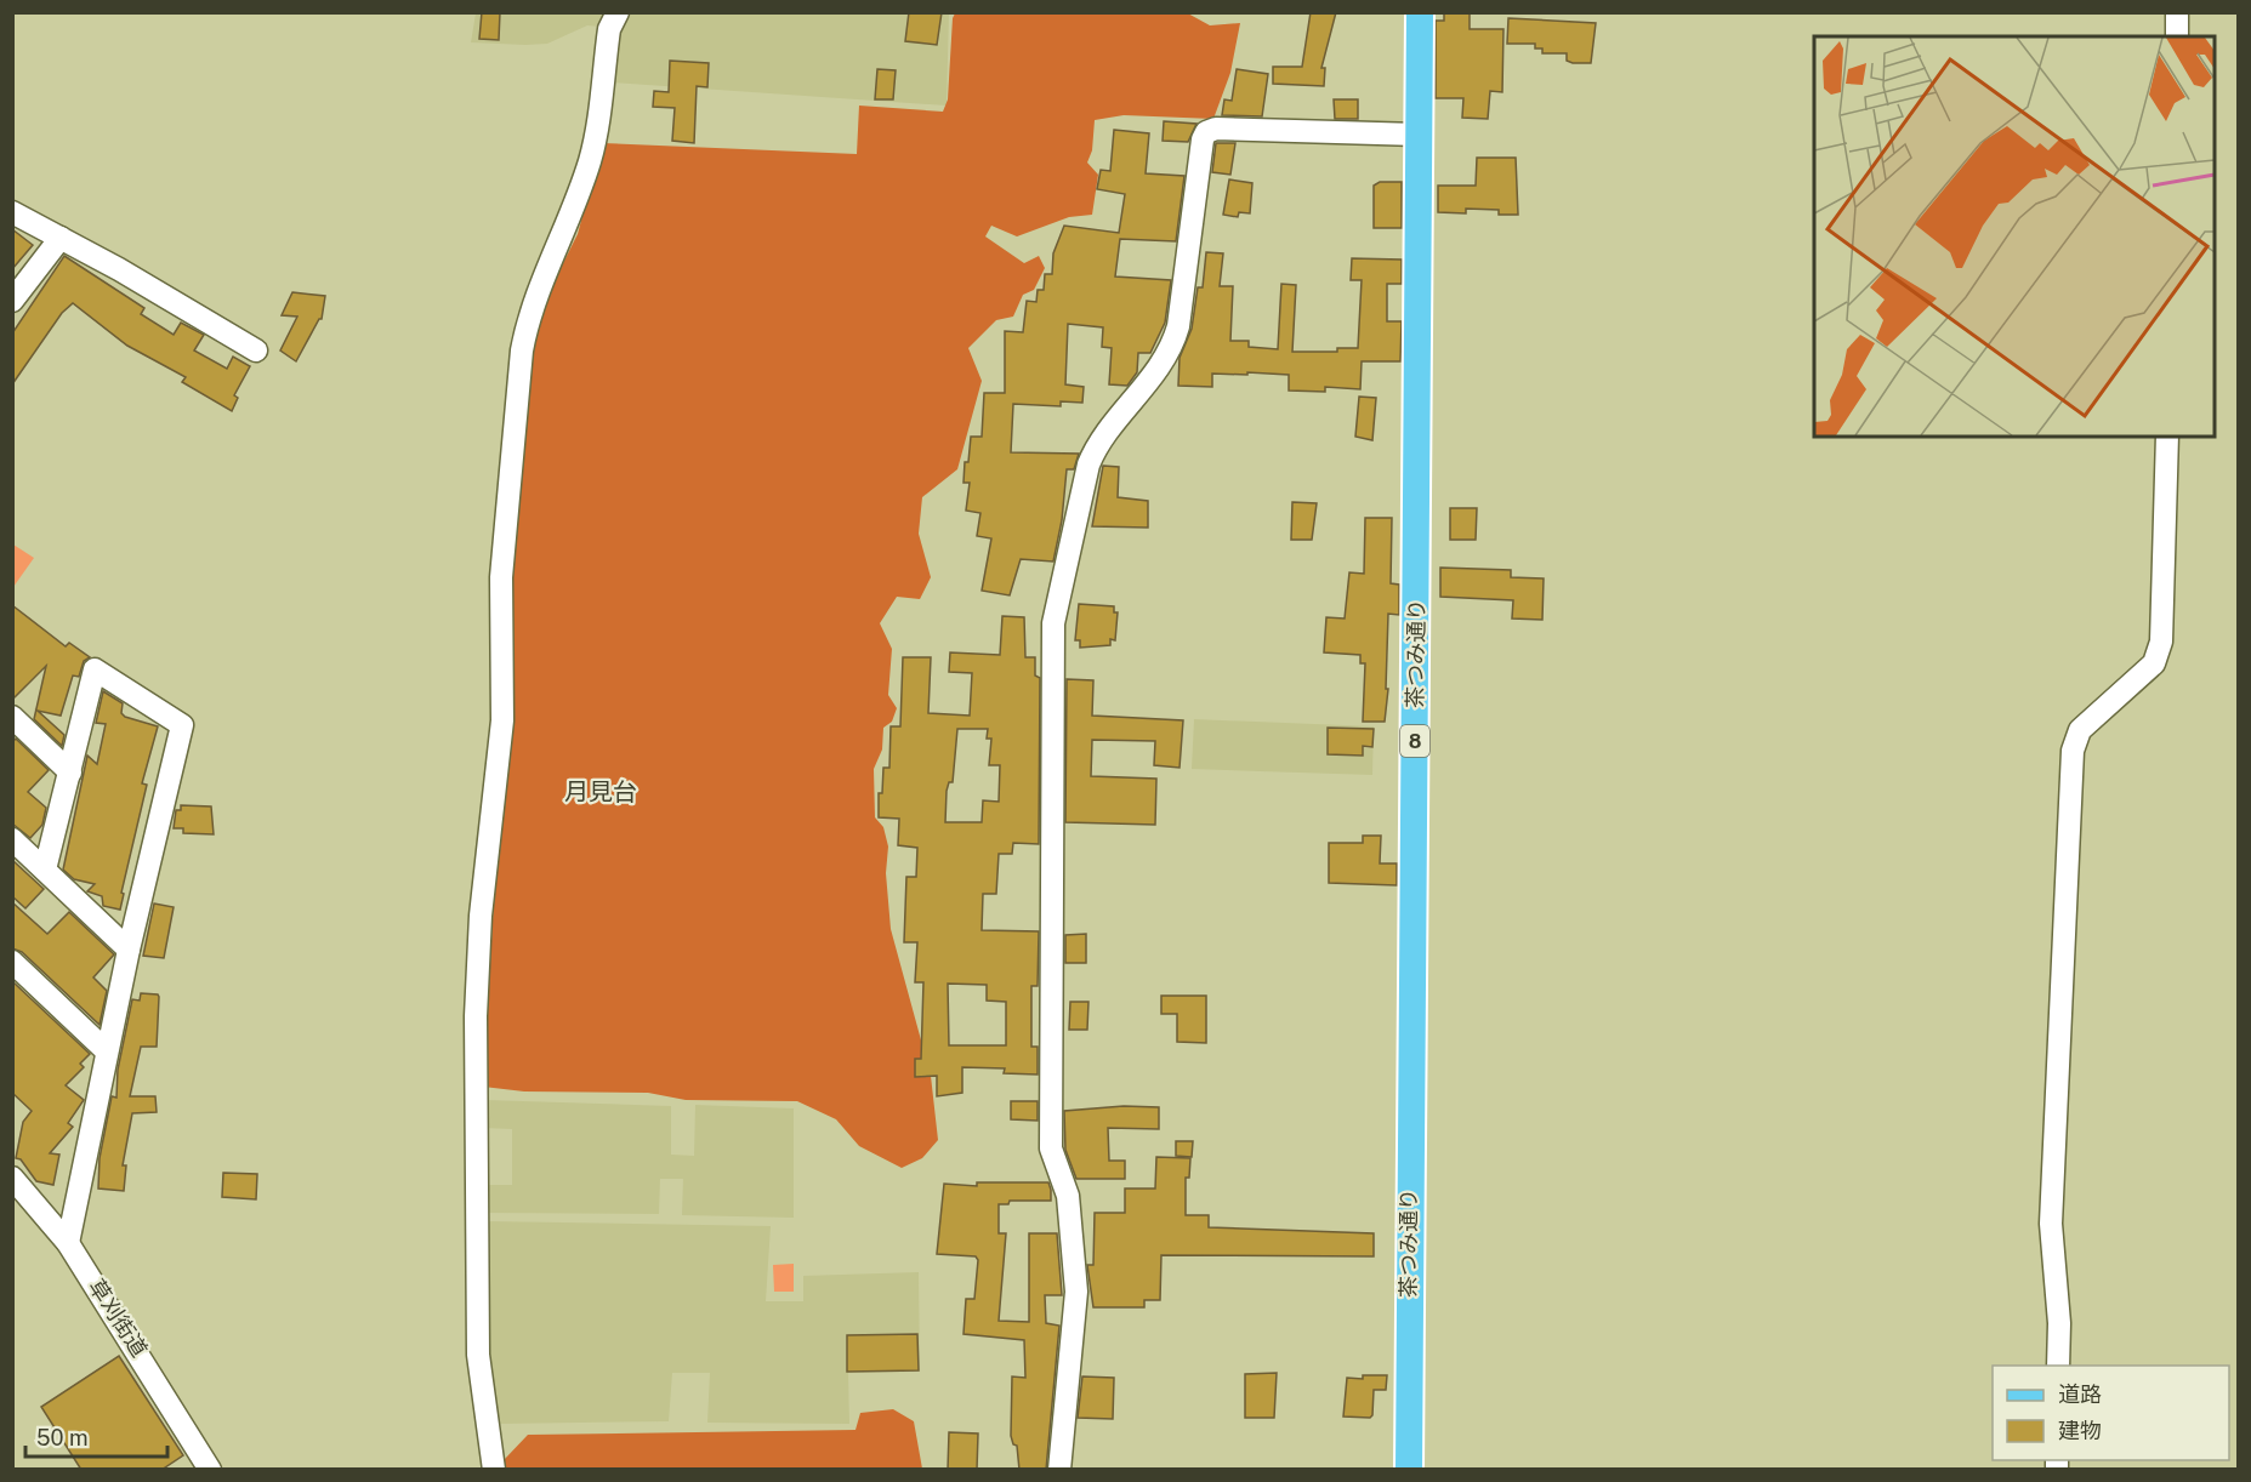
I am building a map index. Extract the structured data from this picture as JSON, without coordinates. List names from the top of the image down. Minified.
{"streets":{"main road":["茶つみ通り","8"],"street":["草刈街道"]},"districts":["月見台"],"legend":["道路","建物"],"scale_bar":"50 m"}
